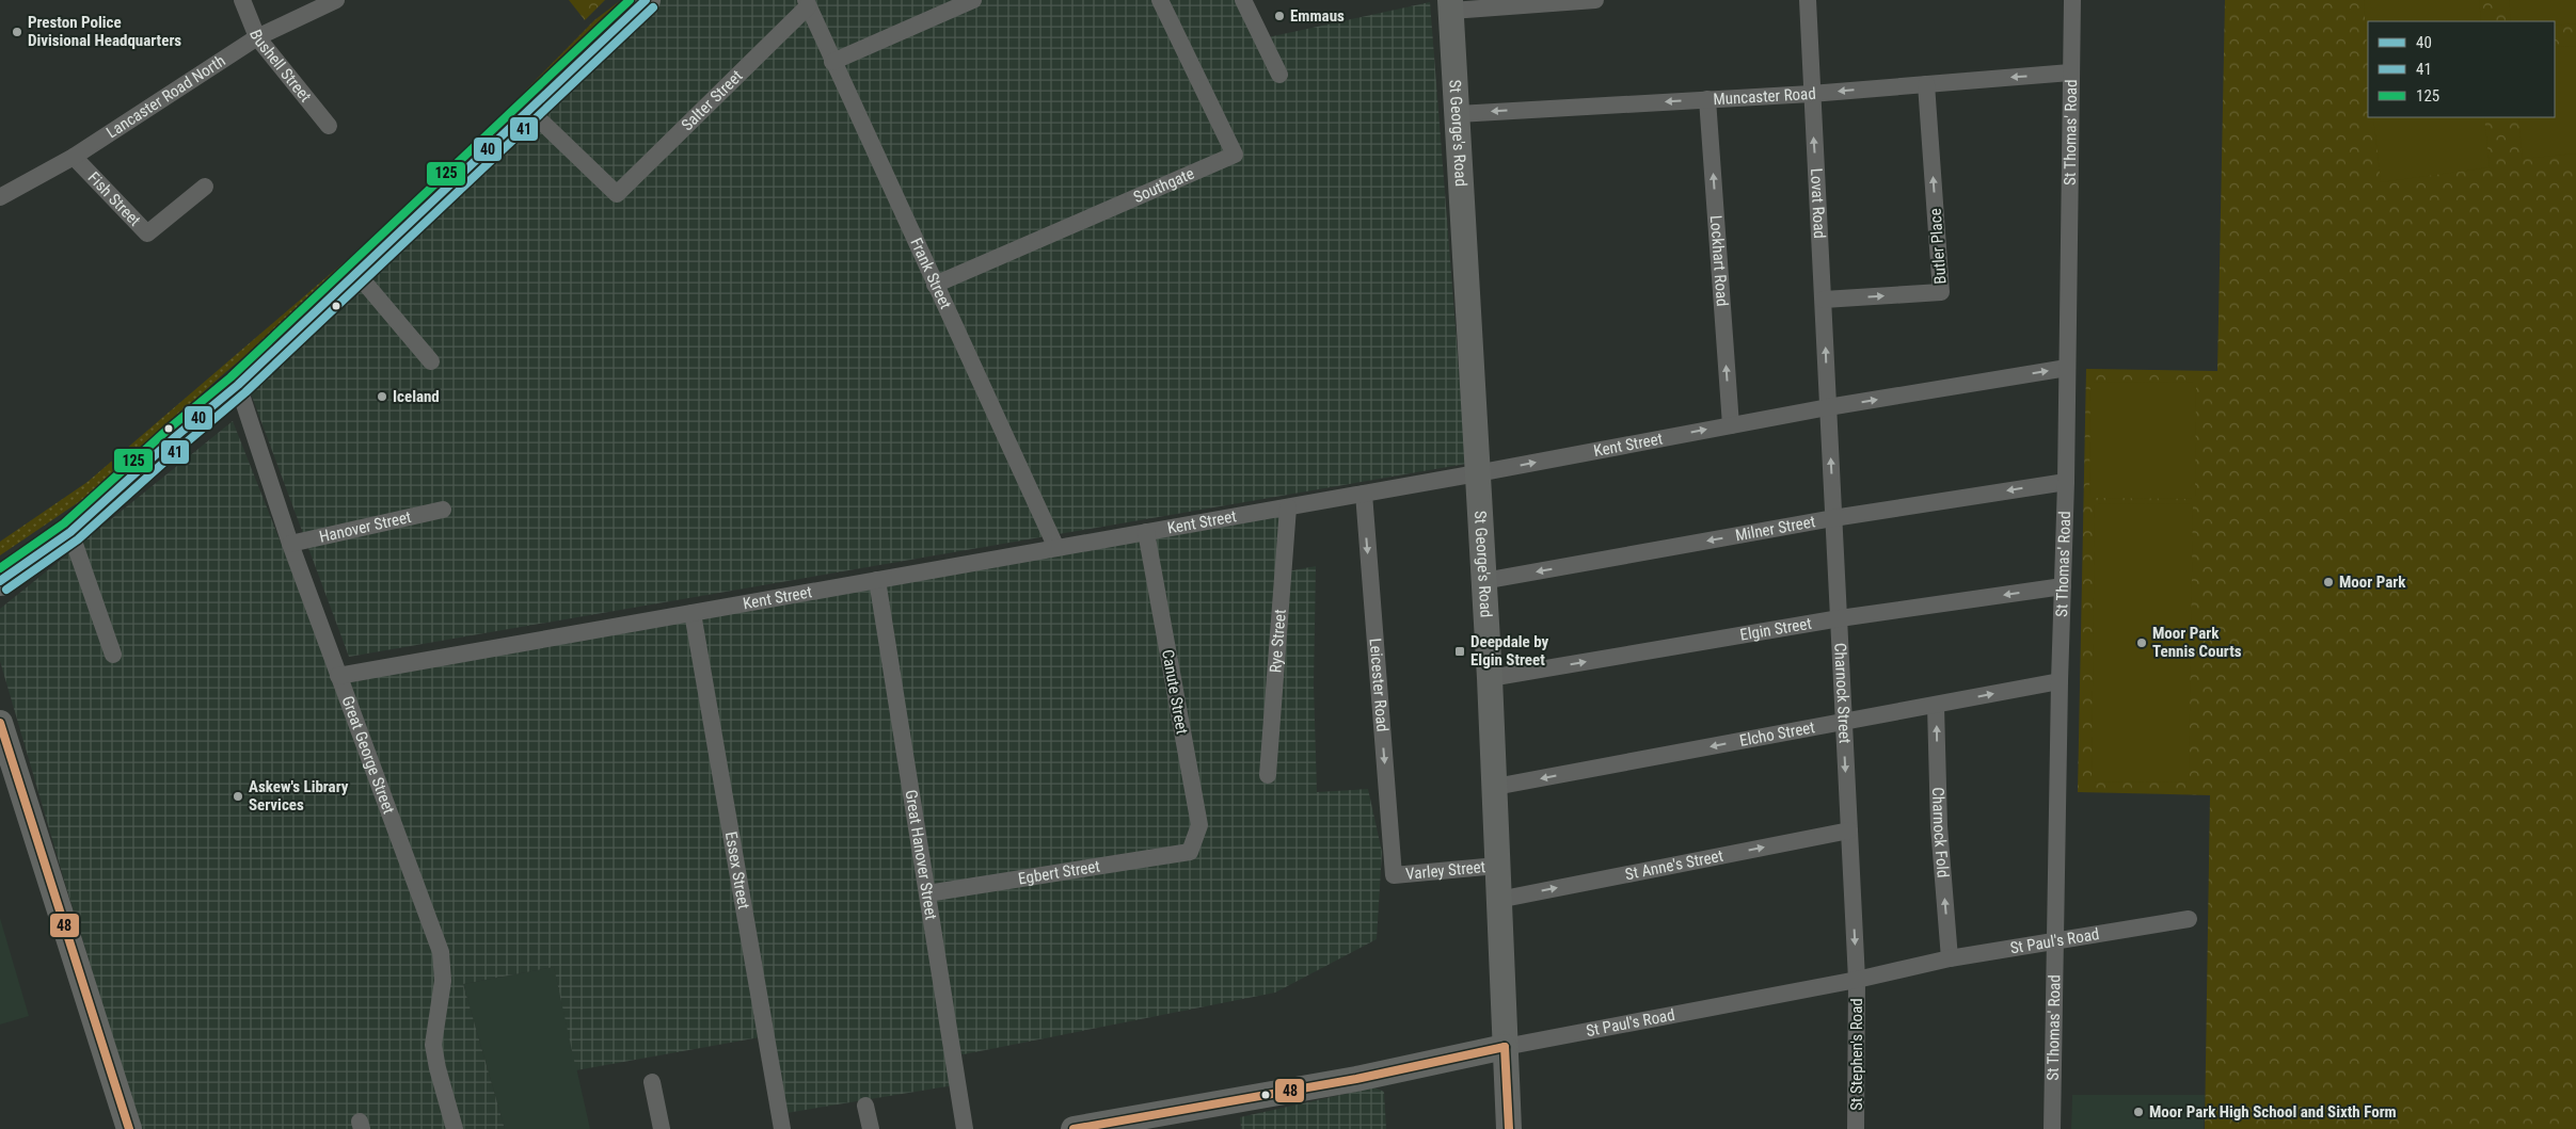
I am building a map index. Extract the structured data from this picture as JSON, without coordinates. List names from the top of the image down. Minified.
{"streets":{"street":["Bushell Street","Lancaster Road North","Muncaster Road","Salter Street","St George's Road","St Thomas' Road","Southgate","Fish Street","Lovat Road","Butler Place","Lockhart Road","Frank Street","Kent Street","Hanover Street","Milner Street","Elgin Street","Rye Street","Leicester Road","Canute Street","Charnock Street","Elcho Street","Great George Street","Charnock Fold","Great Hanover Street","St Anne's Street","Essex Street","Varley Street","Egbert Street","St Paul's Road","St Stephen's Road"]},"crossings":[["Bushell Street","Lancaster Road North"],["Lancaster Road North","Fish Street"],["Muncaster Road","St George's Road"],["Muncaster Road","St Thomas' Road"],["Muncaster Road","Lovat Road"],["Muncaster Road","Butler Place"],["Muncaster Road","Lockhart Road"],["Salter Street","Frank Street"],["St George's Road","Kent Street"],["St George's Road","Milner Street"],["St George's Road","Elgin Street"],["St George's Road","Elcho Street"],["St George's Road","St Anne's Street"],["St George's Road","Varley Street"],["St George's Road","St Paul's Road"],["St Thomas' Road","Kent Street"],["St Thomas' Road","Milner Street"],["St Thomas' Road","Elgin Street"],["St Thomas' Road","Elcho Street"],["St Thomas' Road","St Paul's Road"],["Southgate","Frank Street"],["Lovat Road","Butler Place"],["Lovat Road","Kent Street"],["Lovat Road","Charnock Street"],["Lockhart Road","Kent Street"],["Frank Street","Kent Street"],["Kent Street","Rye Street"],["Kent Street","Leicester Road"],["Kent Street","Canute Street"],["Kent Street","Charnock Street"],["Kent Street","Great George Street"],["Kent Street","Great Hanover Street"],["Kent Street","Essex Street"],["Hanover Street","Great George Street"],["Milner Street","Charnock Street"],["Elgin Street","Charnock Street"],["Leicester Road","Varley Street"],["Canute Street","Egbert Street"],["Charnock Street","Elcho Street"],["Charnock Street","St Anne's Street"],["Charnock Street","St Paul's Road"],["Charnock Street","St Stephen's Road"],["Elcho Street","Charnock Fold"],["Charnock Fold","St Paul's Road"],["Great Hanover Street","Egbert Street"],["St Paul's Road","St Stephen's Road"]],"one_way":["Muncaster Road","Lovat Road","Lockhart Road","Milner Street","Leicester Road","Charnock Fold","St Anne's Street"],"places":{"other":["Emmaus","Preston Police Divisional Headquarters","Iceland","Moor Park","Moor Park Tennis Courts","Askew's Library Services","Moor Park High School and Sixth Form"],"transit":["Deepdale by Elgin Street"]},"lines":["transit line 40","transit line 125","transit line 41","transit line 48"],"legend":["40","41","125"]}
